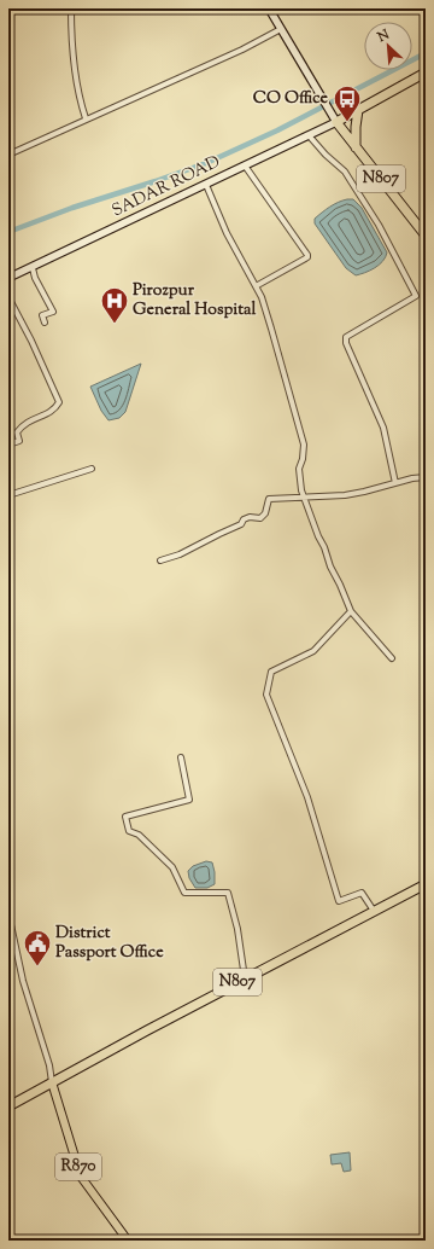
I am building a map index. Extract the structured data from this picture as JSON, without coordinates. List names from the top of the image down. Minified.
{"streets":{"highway":["N807"],"main road":["R870"],"street":["SADAR ROAD"]},"crossings":[["N807","SADAR ROAD"],["N807","R870"]],"places":{"bus stop":["CO Office"],"hospital":["Pirozpur General Hospital"],"public building":["District Passport Office"]},"north":"top left"}
